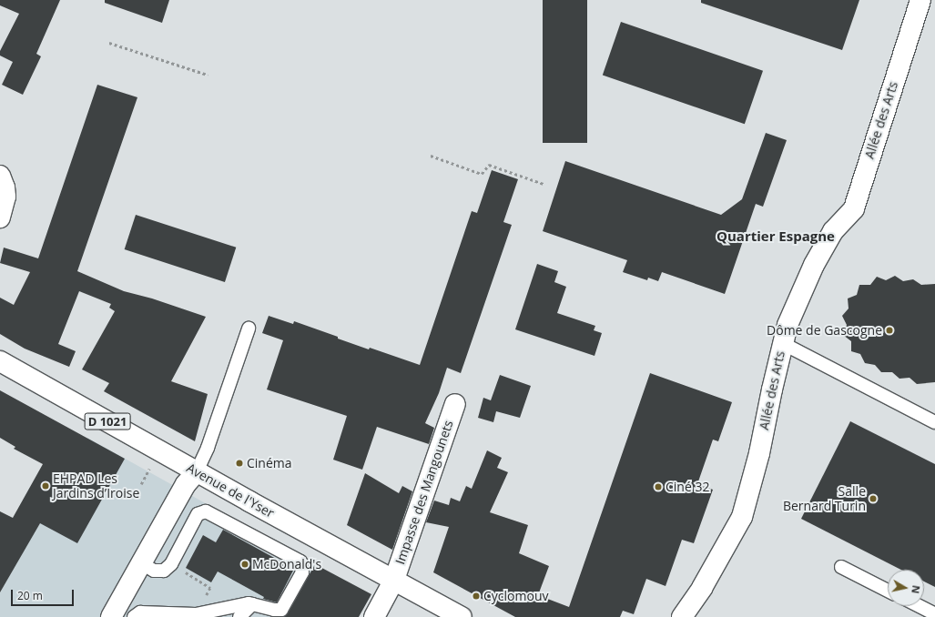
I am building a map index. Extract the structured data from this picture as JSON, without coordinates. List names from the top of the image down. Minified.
{"streets":{"street":["Allée des Arts","D 1021","Avenue de l'Yser","Impasse des Mangounets"]},"crossings":[["Avenue de l'Yser","Impasse des Mangounets"]],"districts":["Quartier Espagne"],"places":["Dôme de Gascogne","Cinéma","EHPAD Les Jardins d’Iroise","Ciné 32","Salle Bernard Turin","McDonald's","Cyclomouv"],"scale_bar":"20 m","north":"right"}
